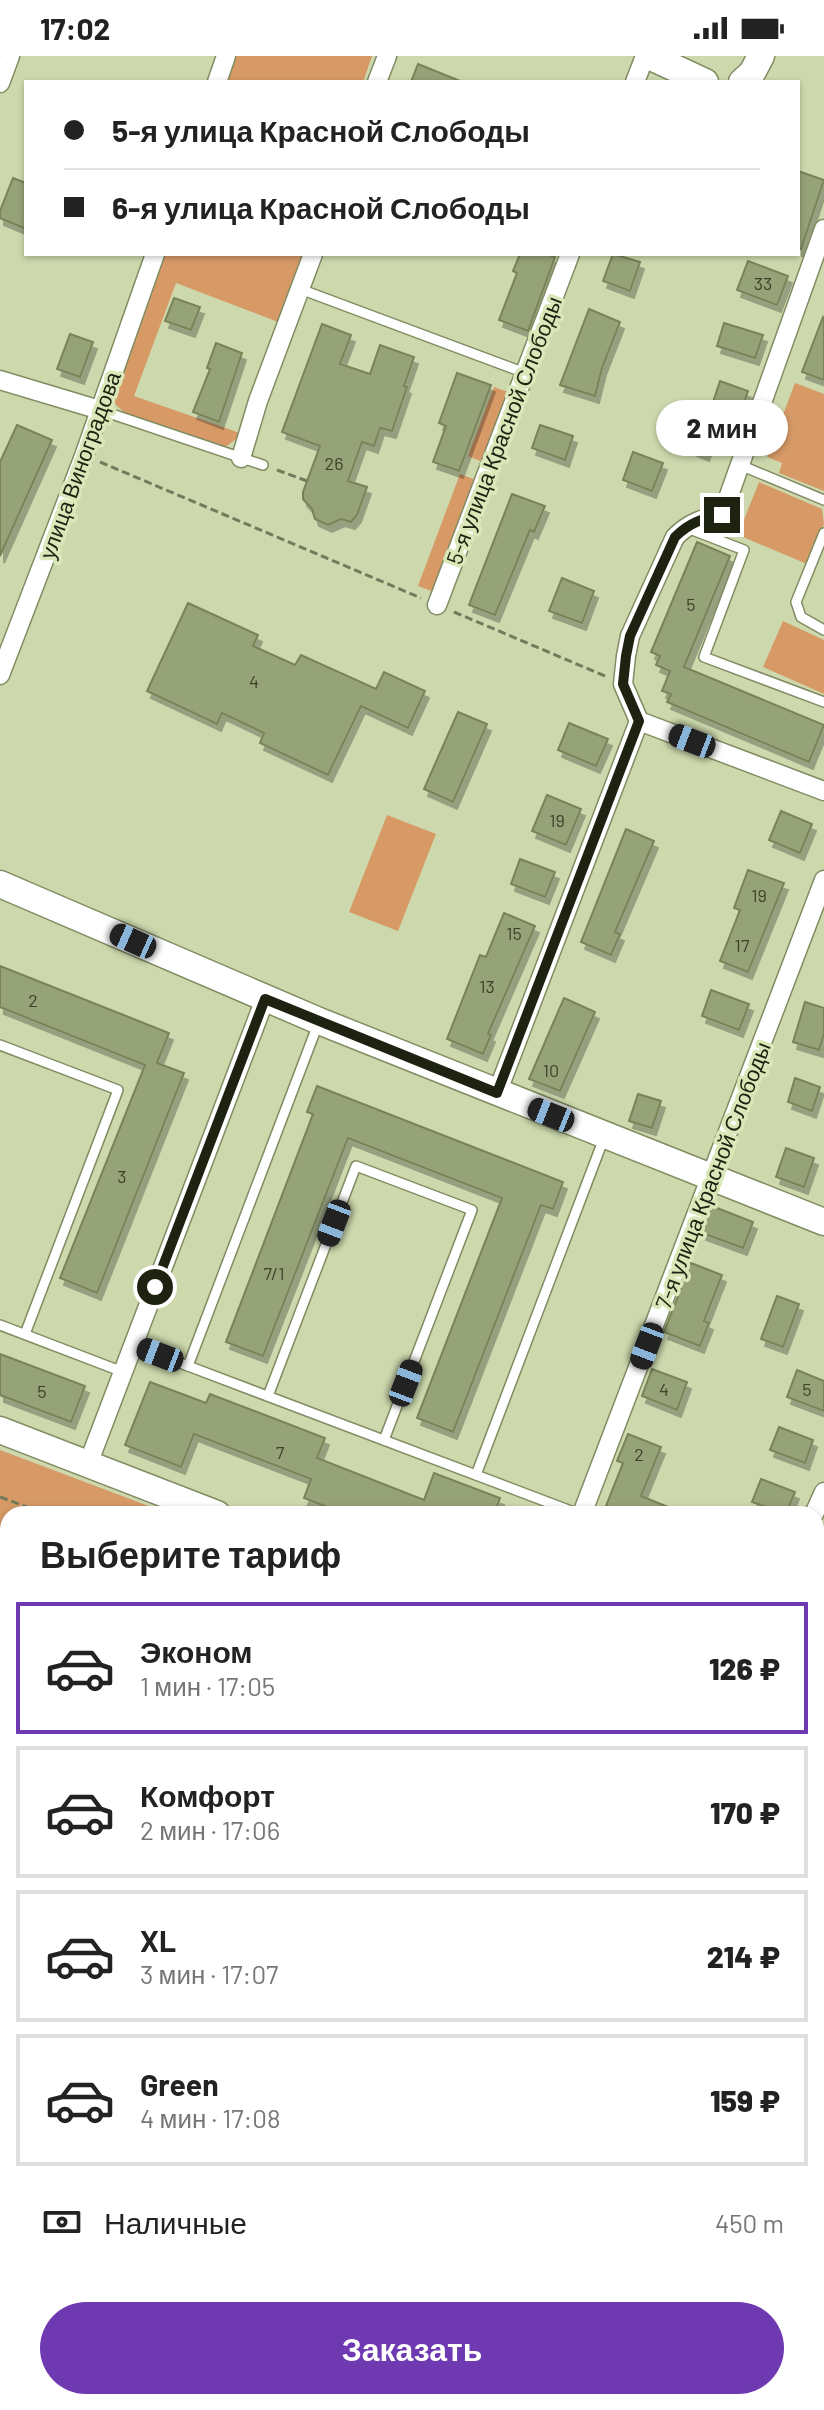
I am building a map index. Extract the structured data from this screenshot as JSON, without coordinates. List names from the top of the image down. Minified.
{"streets":{"street":["5-я улица Красной Слободы","улица Виноградова","7-я улица Красной Слободы"]},"house_numbers":["33","26","5","4","19","19","15","17","13","2","10","3","7/1","4","5","5","7","2"],"page":{"status":"17:02","banner":["5-я улица Красной Слободы","6-я улица Красной Слободы"],"bubble":"2 мин","heading":"Выберите тариф","list":[{"name":"Эконом","note":"1 мин · 17:05","value":"126 ₽"},{"name":"Комфорт","note":"2 мин · 17:06","value":"170 ₽"},{"name":"XL","note":"3 мин · 17:07","value":"214 ₽"},{"name":"Green","note":"4 мин · 17:08","value":"159 ₽"}],"pay":["Наличные","450 m"],"buttons":"Заказать"}}
